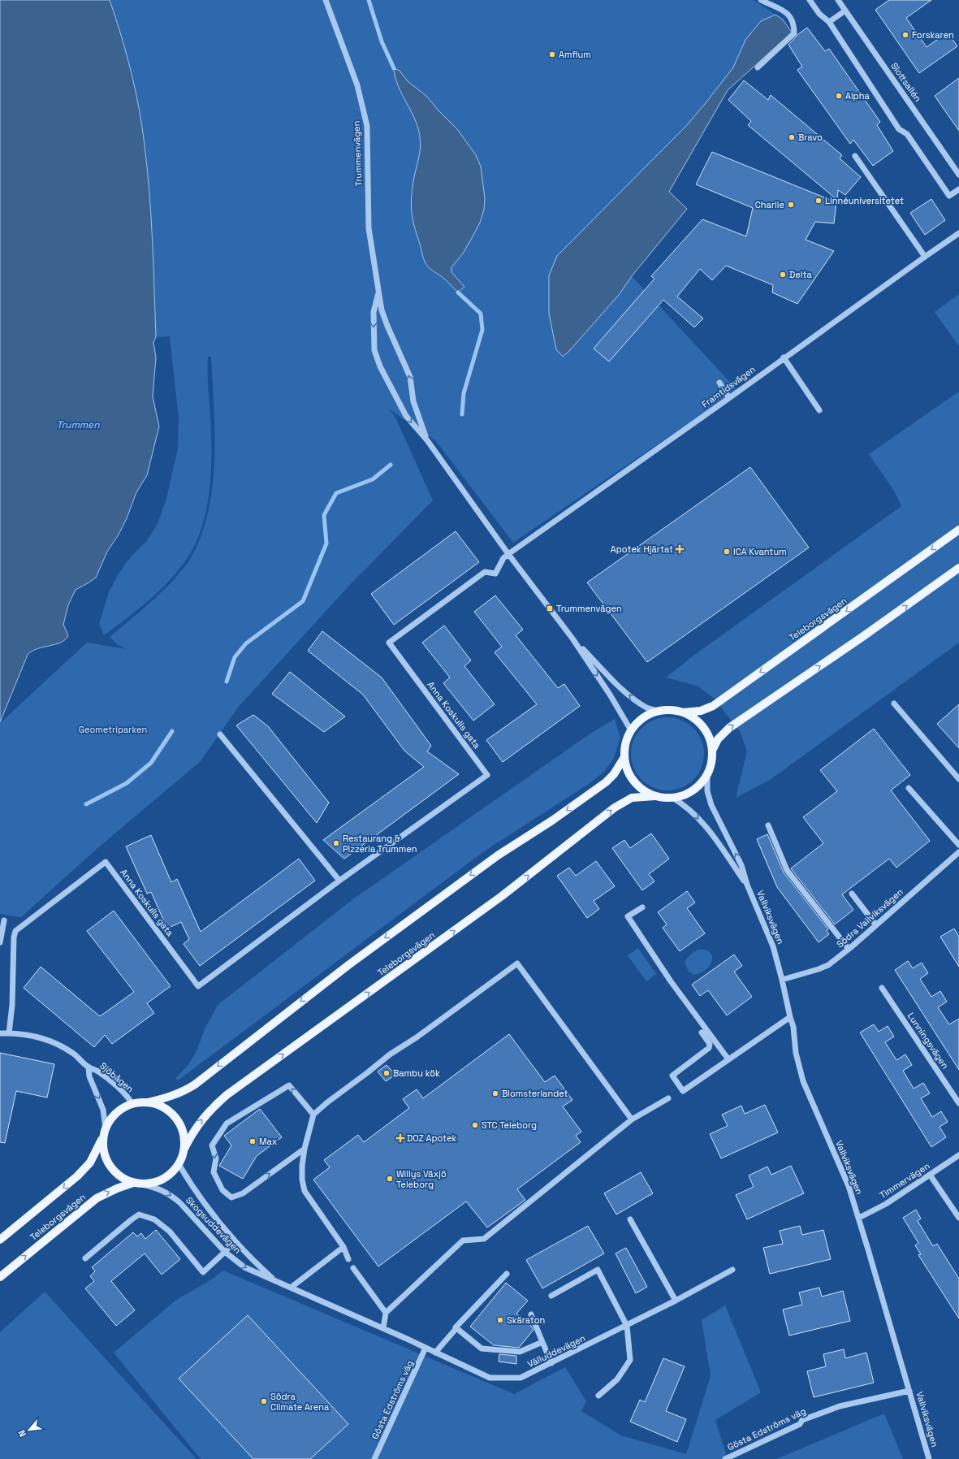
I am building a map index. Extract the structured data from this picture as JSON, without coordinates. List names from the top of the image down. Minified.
{"streets":{"main road":["Teleborgsvägen"],"street":["Slottsallén","Trummenvägen","Framtidsvägen","Anna Koskulls gata","Vallviksvägen","Södra Vallviksvägen","Lunningsvägen","Sjöbågen","Timmervägen","Skogsuddevägen","Välluddevägen","Gösta Edströms väg"]},"crossings":[["Trummenvägen","Framtidsvägen"],["Trummenvägen","Teleborgsvägen"],["Trummenvägen","Anna Koskulls gata"],["Trummenvägen","Vallviksvägen"],["Framtidsvägen","Anna Koskulls gata"],["Teleborgsvägen","Vallviksvägen"],["Teleborgsvägen","Sjöbågen"],["Teleborgsvägen","Skogsuddevägen"],["Anna Koskulls gata","Sjöbågen"],["Vallviksvägen","Södra Vallviksvägen"],["Vallviksvägen","Timmervägen"],["Vallviksvägen","Gösta Edströms väg"],["Sjöbågen","Skogsuddevägen"],["Skogsuddevägen","Välluddevägen"],["Skogsuddevägen","Gösta Edströms väg"],["Välluddevägen","Gösta Edströms väg"]],"water":["Trummen"],"parks":["Geometriparken"],"places":{"other":["Forskaren","Amfium","Alpha","Bravo","Linnéuniversitetet","Charlie","Delta","ICA Kvantum","Restaurang & Pizzeria Trummen","Bambu kök","Blomsterlandet","STC Teleborg","Max","Willys Växjö Teleborg","Skäraton","Södra Climate Arena"],"health":["Apotek Hjärtat","DOZ Apotek"],"transit":["Trummenvägen"]},"north":"bottom left"}
